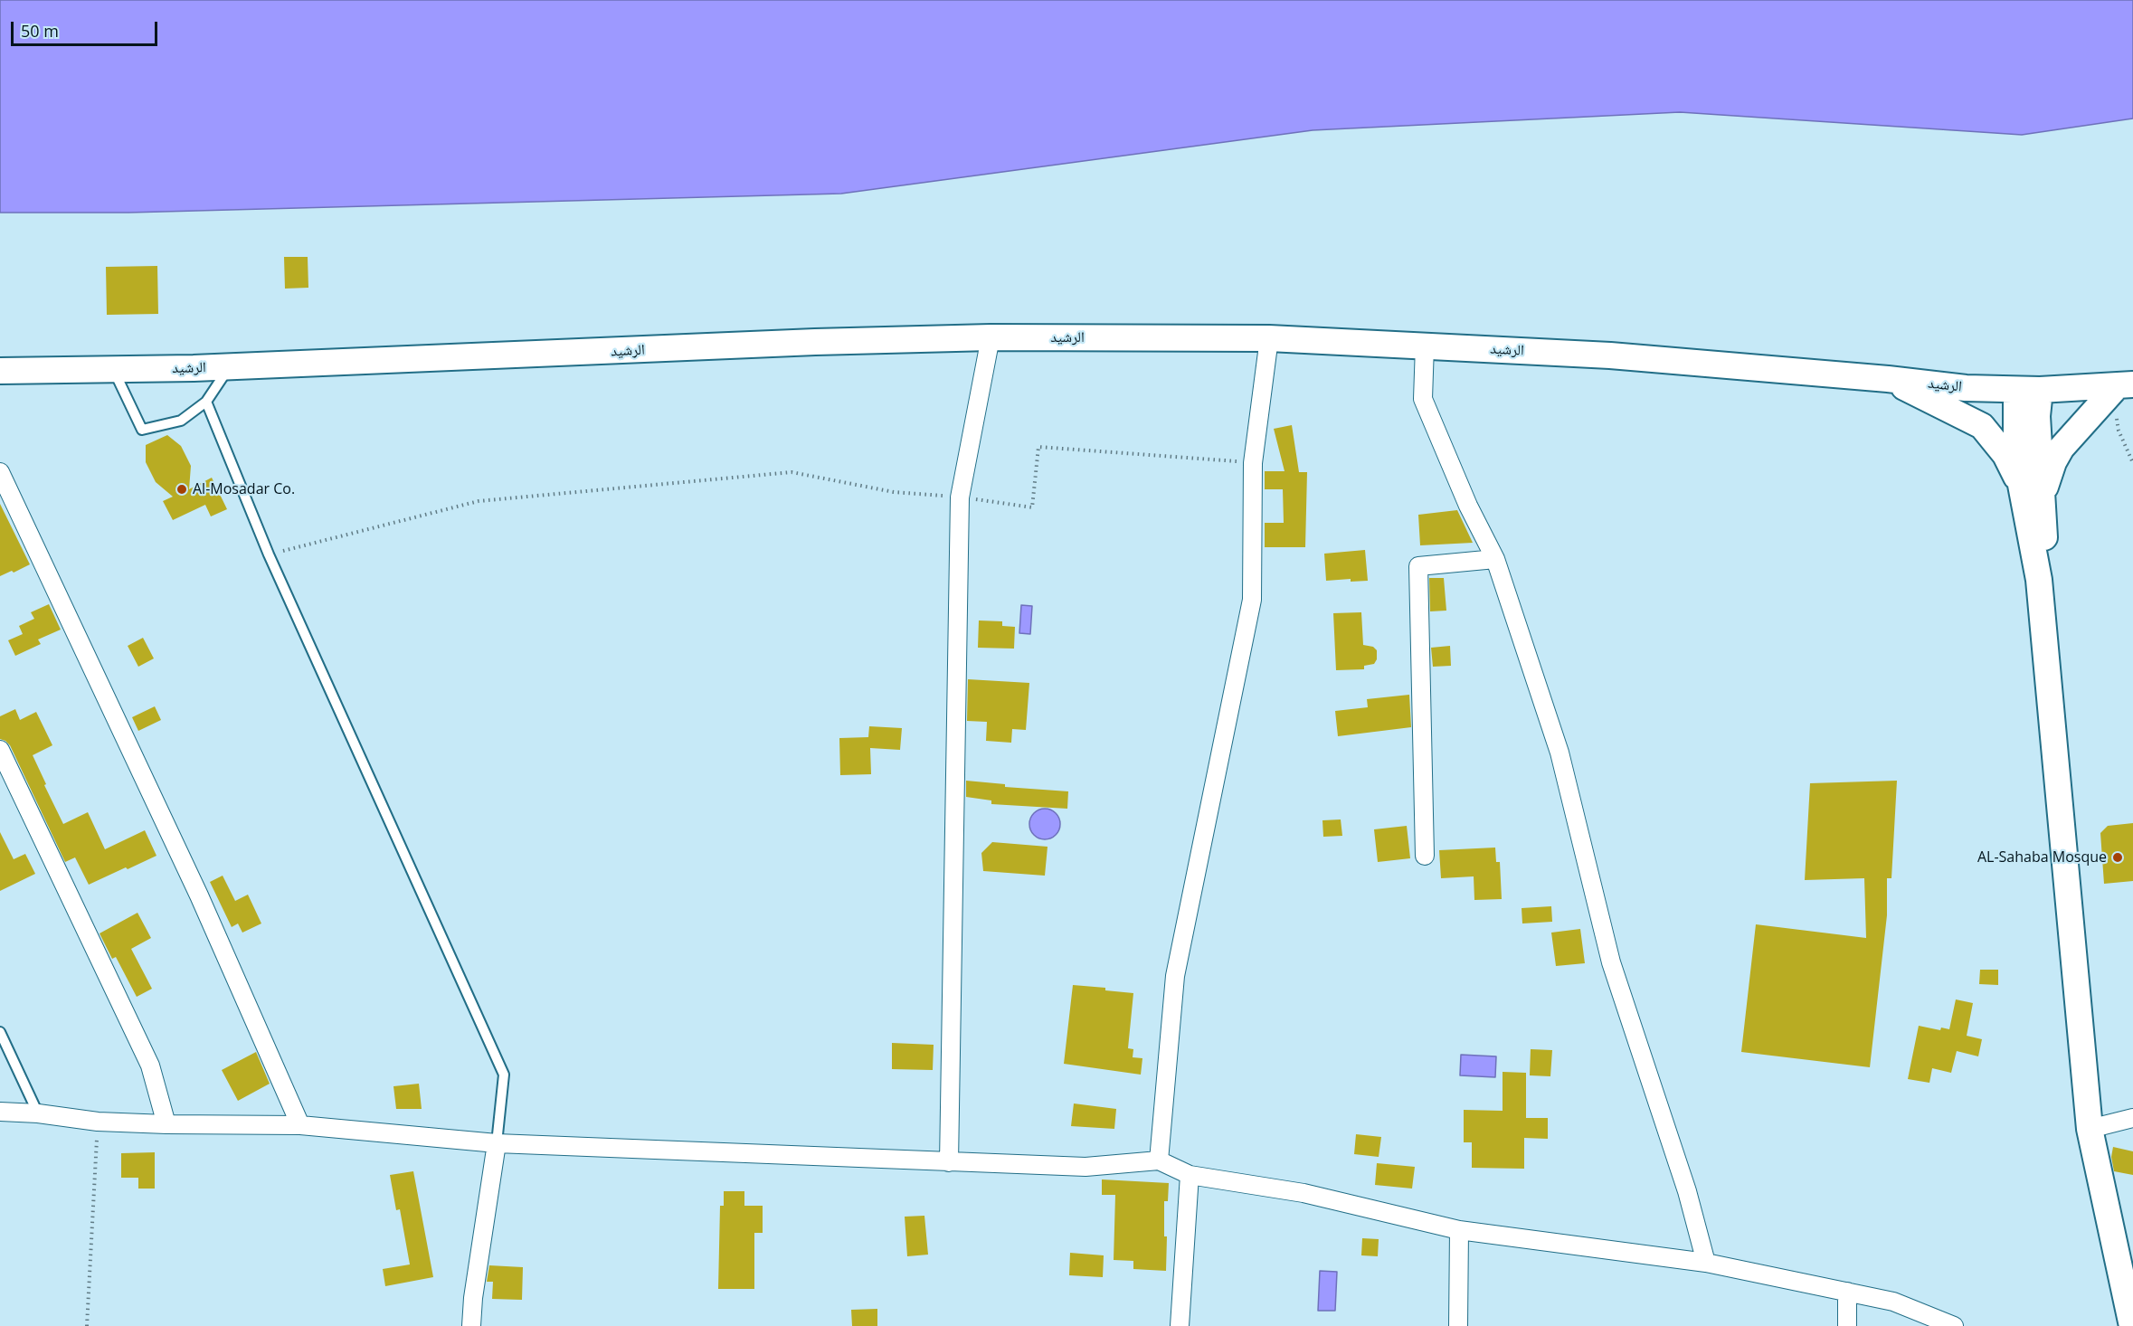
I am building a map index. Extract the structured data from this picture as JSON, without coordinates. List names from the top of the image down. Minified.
{"streets":{"main road":["الرشيد"]},"places":["Al-Mosadar Co.","AL-Sahaba Mosque"],"scale_bar":"50 m"}
